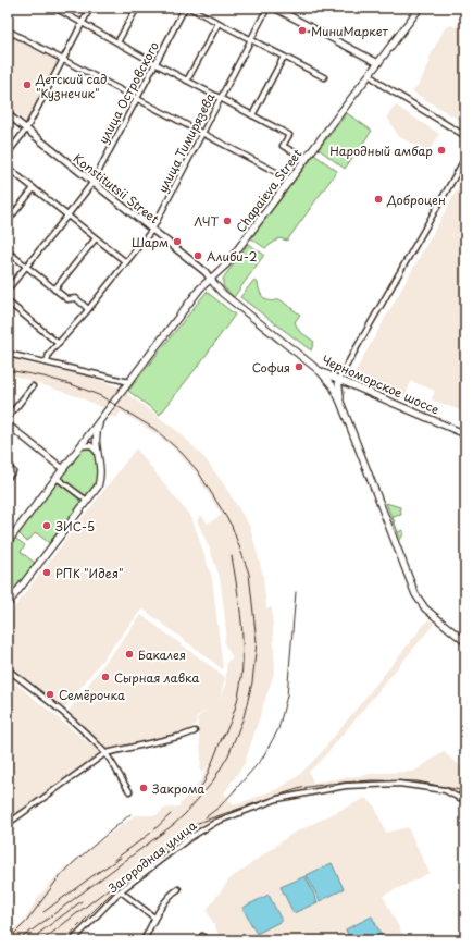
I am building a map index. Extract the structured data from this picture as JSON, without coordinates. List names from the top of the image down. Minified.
{"streets":{"main road":["Chapaieva Street","Черноморское шоссе"],"street":["улица Островского","улица Тимирязева","Konstitutsii Street","Загородная улица"]},"crossings":[["улица Островского","Konstitutsii Street"],["улица Тимирязева","Konstitutsii Street"],["Konstitutsii Street","Chapaieva Street"],["Konstitutsii Street","Черноморское шоссе"],["Chapaieva Street","Черноморское шоссе"]],"places":["МиниМаркет","Детский сад \"Кузнечик\"","Народный амбар","Доброцен","ЛЧТ","Шарм","Алиби-2","София","ЗИС-5","РПК \"Идея\"","Бакалея","Сырная лавка","Семёрочка","Закрома"]}
